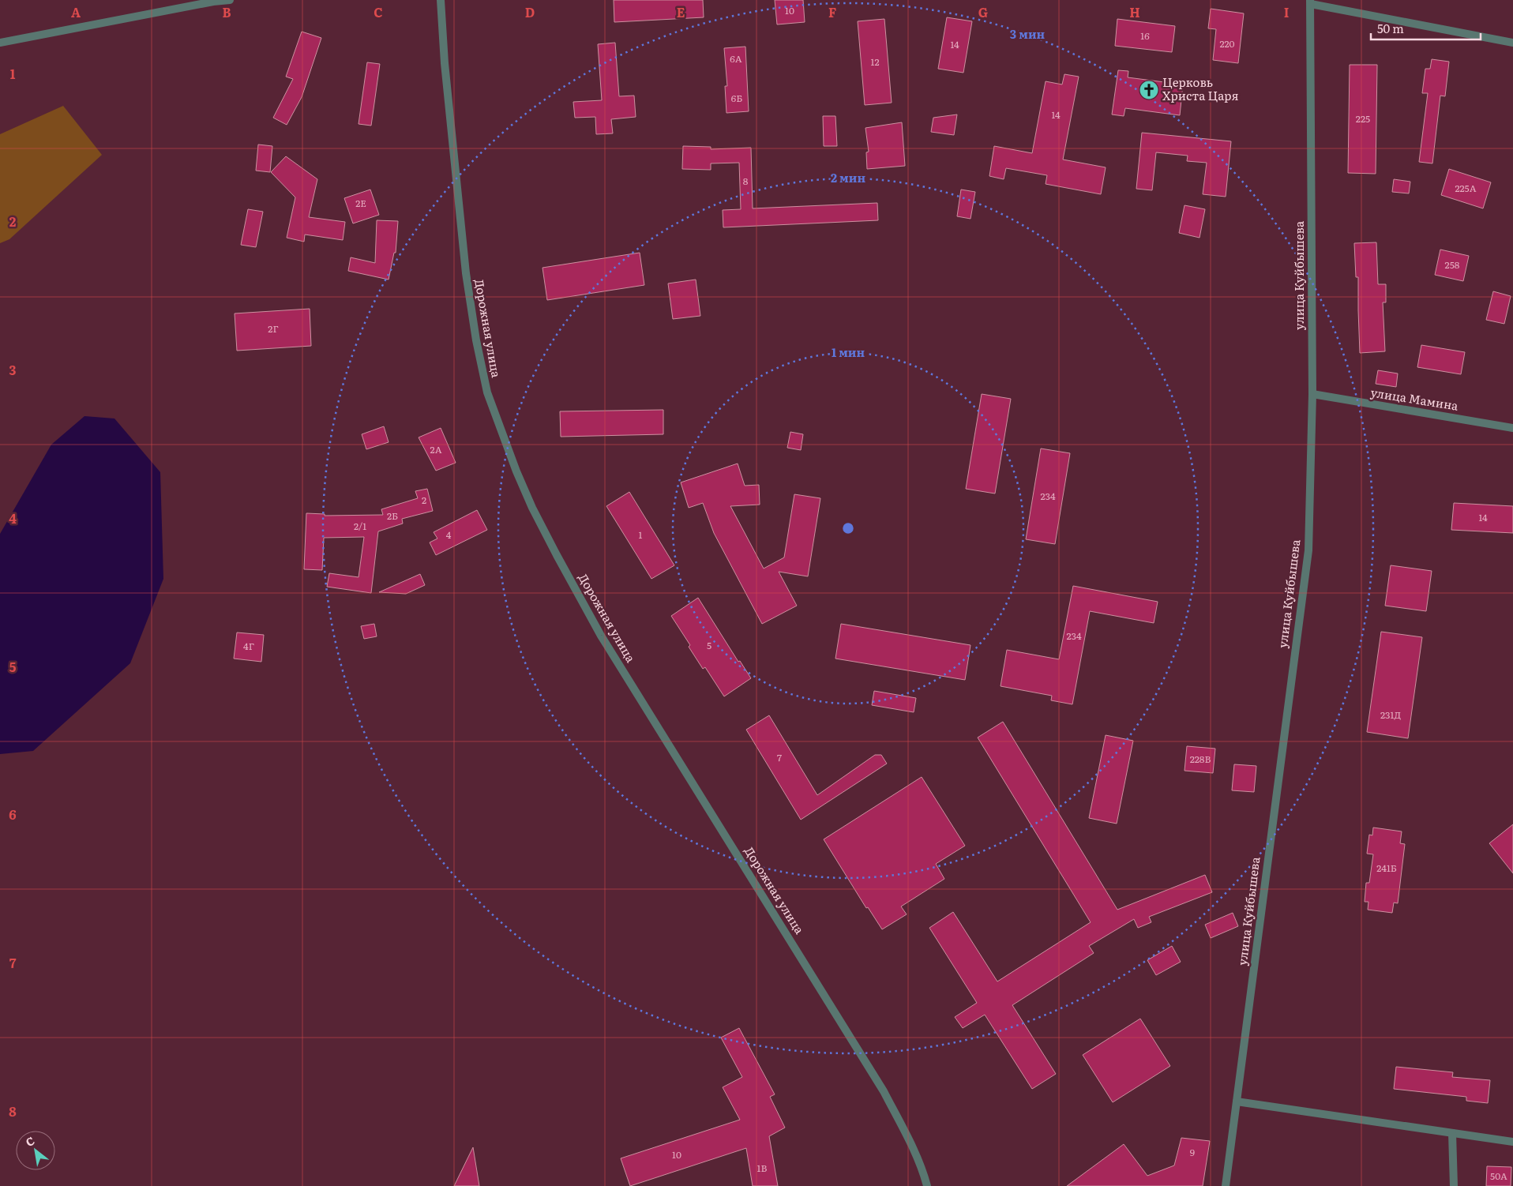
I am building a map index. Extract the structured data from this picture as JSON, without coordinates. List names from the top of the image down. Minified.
{"streets":{"street":["улица Куйбышева","Дорожная улица","улица Мамина"]},"crossings":[["улица Куйбышева","улица Мамина"]],"places":{"church":["Церковь Христа Царя"]},"house_numbers":["10","16","220","14","6А","12","6Б","14","225","8","225А","2Е","258","2Г","2А","234","2","2Б","14","2/1","4","1","234","5","4Г","231Д","7","228В","241Б","9","10","1В","50А"],"scale_bar":"50 m","north":"top left","grid":{"columns":["A","B","C","D","E","F","G","H","I"],"rows":["1","2","3","4","5","6","7","8"]},"rings":["3 мин","2 мин","1 мин"]}
